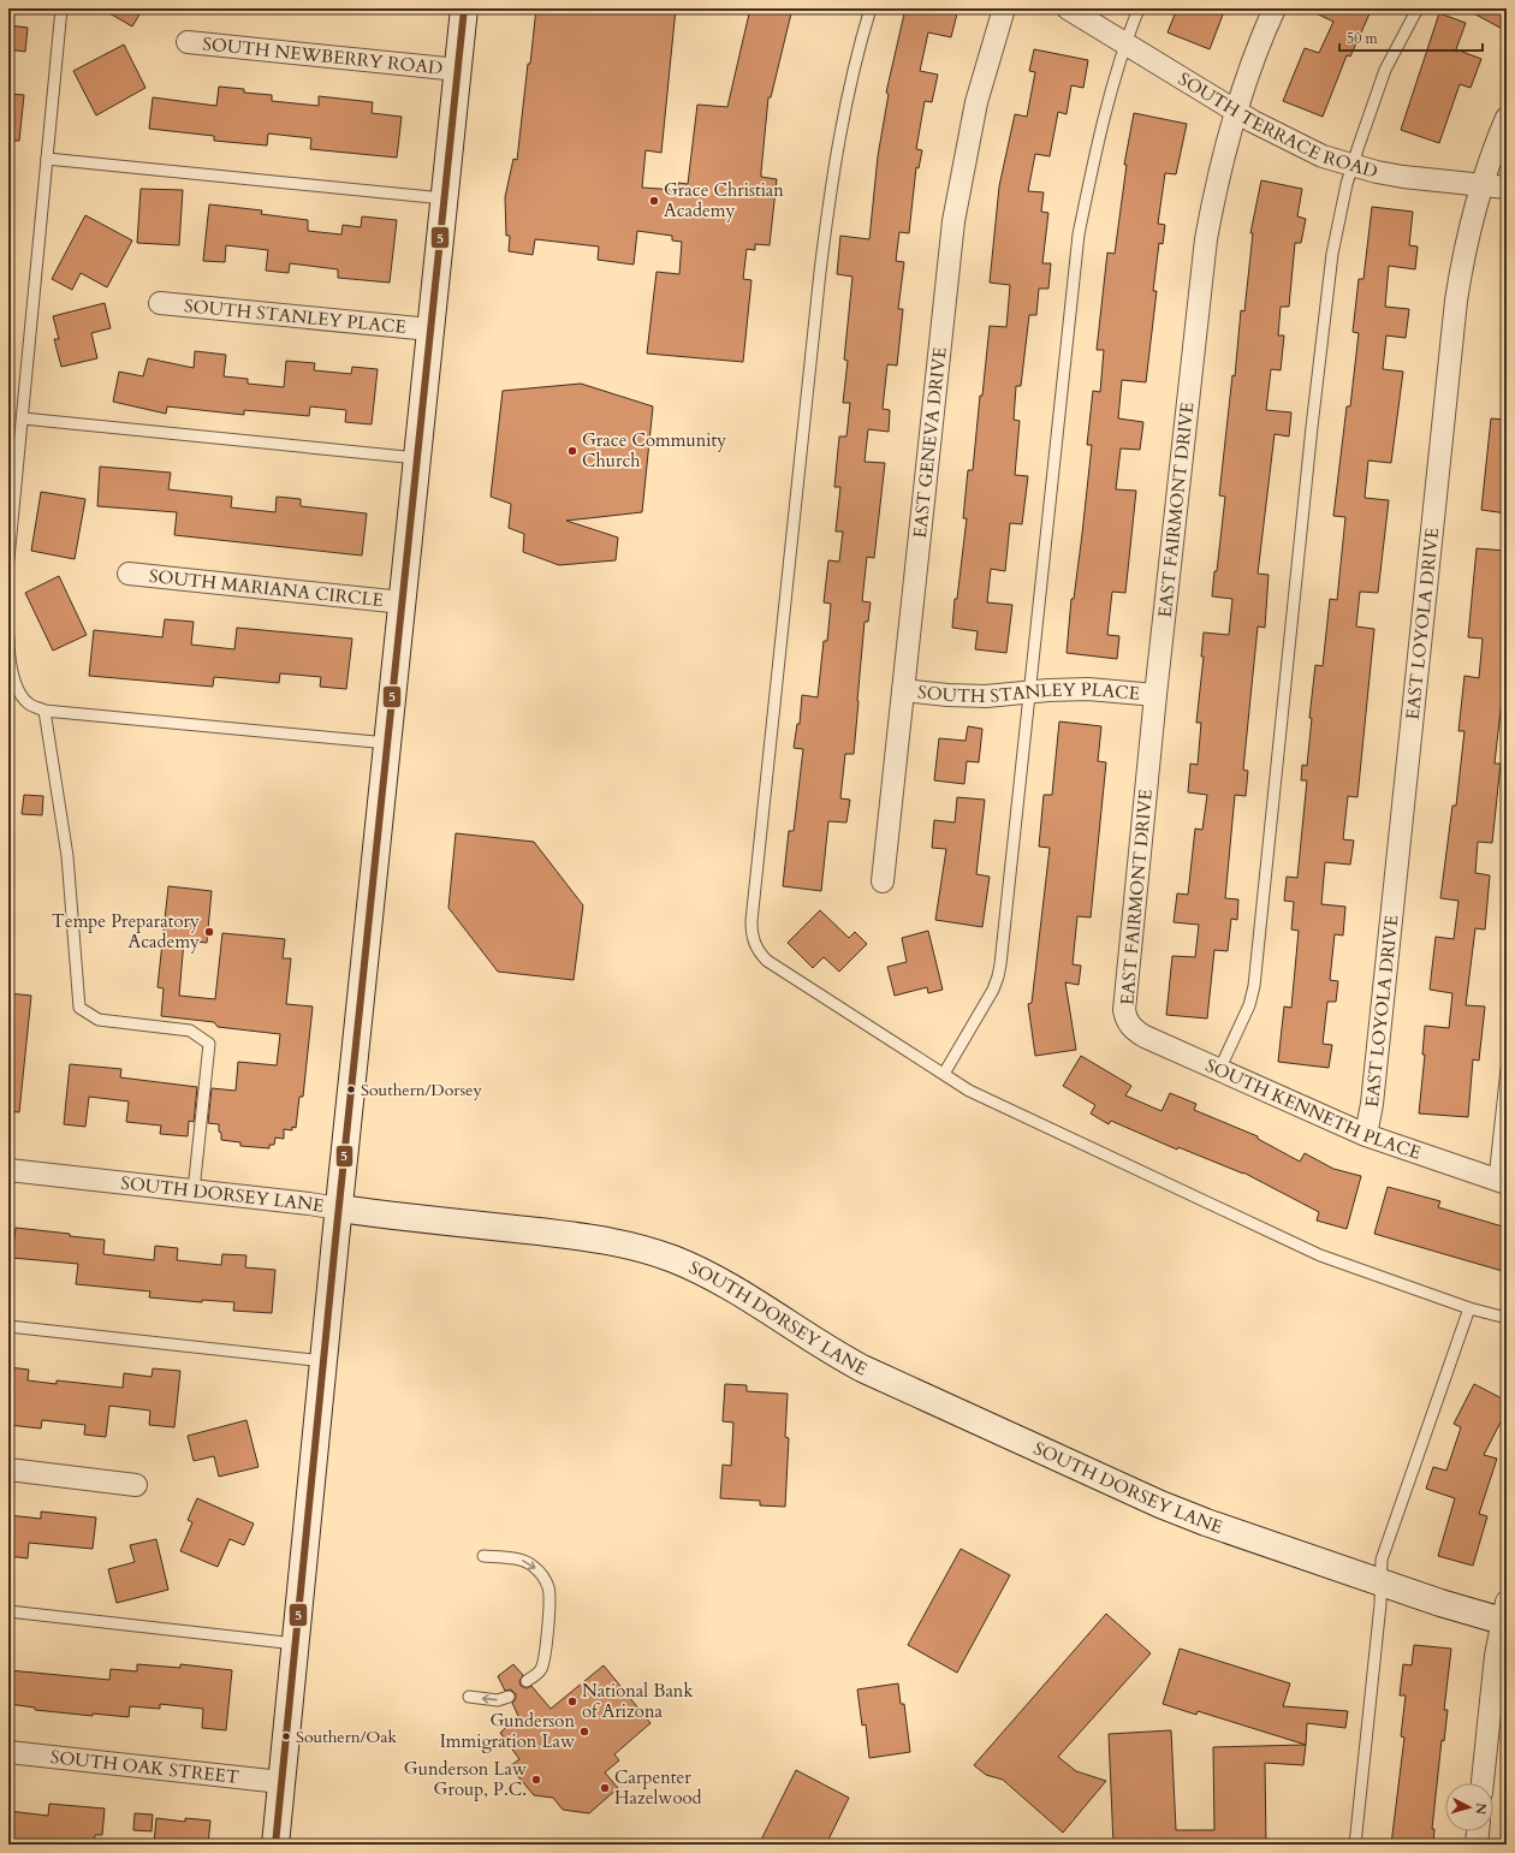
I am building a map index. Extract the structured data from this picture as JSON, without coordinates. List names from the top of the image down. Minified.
{"streets":{"main road":["SOUTH DORSEY LANE"],"street":["SOUTH NEWBERRY ROAD","SOUTH TERRACE ROAD","SOUTH STANLEY PLACE","EAST GENEVA DRIVE","EAST FAIRMONT DRIVE","SOUTH MARIANA CIRCLE","EAST LOYOLA DRIVE","SOUTH KENNETH PLACE","SOUTH OAK STREET"]},"crossings":[["SOUTH TERRACE ROAD","EAST FAIRMONT DRIVE"],["SOUTH TERRACE ROAD","EAST LOYOLA DRIVE"],["SOUTH STANLEY PLACE","EAST GENEVA DRIVE"],["SOUTH STANLEY PLACE","EAST FAIRMONT DRIVE"],["EAST FAIRMONT DRIVE","SOUTH KENNETH PLACE"],["EAST LOYOLA DRIVE","SOUTH KENNETH PLACE"]],"places":["Grace Christian Academy","Grace Community Church","Tempe Preparatory Academy","Southern/Dorsey","National Bank of Arizona","Gunderson Immigration Law","Southern/Oak","Gunderson Law Group, P.C.","Carpenter Hazelwood"],"lines":["transit line 5"],"scale_bar":"50 m","north":"right"}
